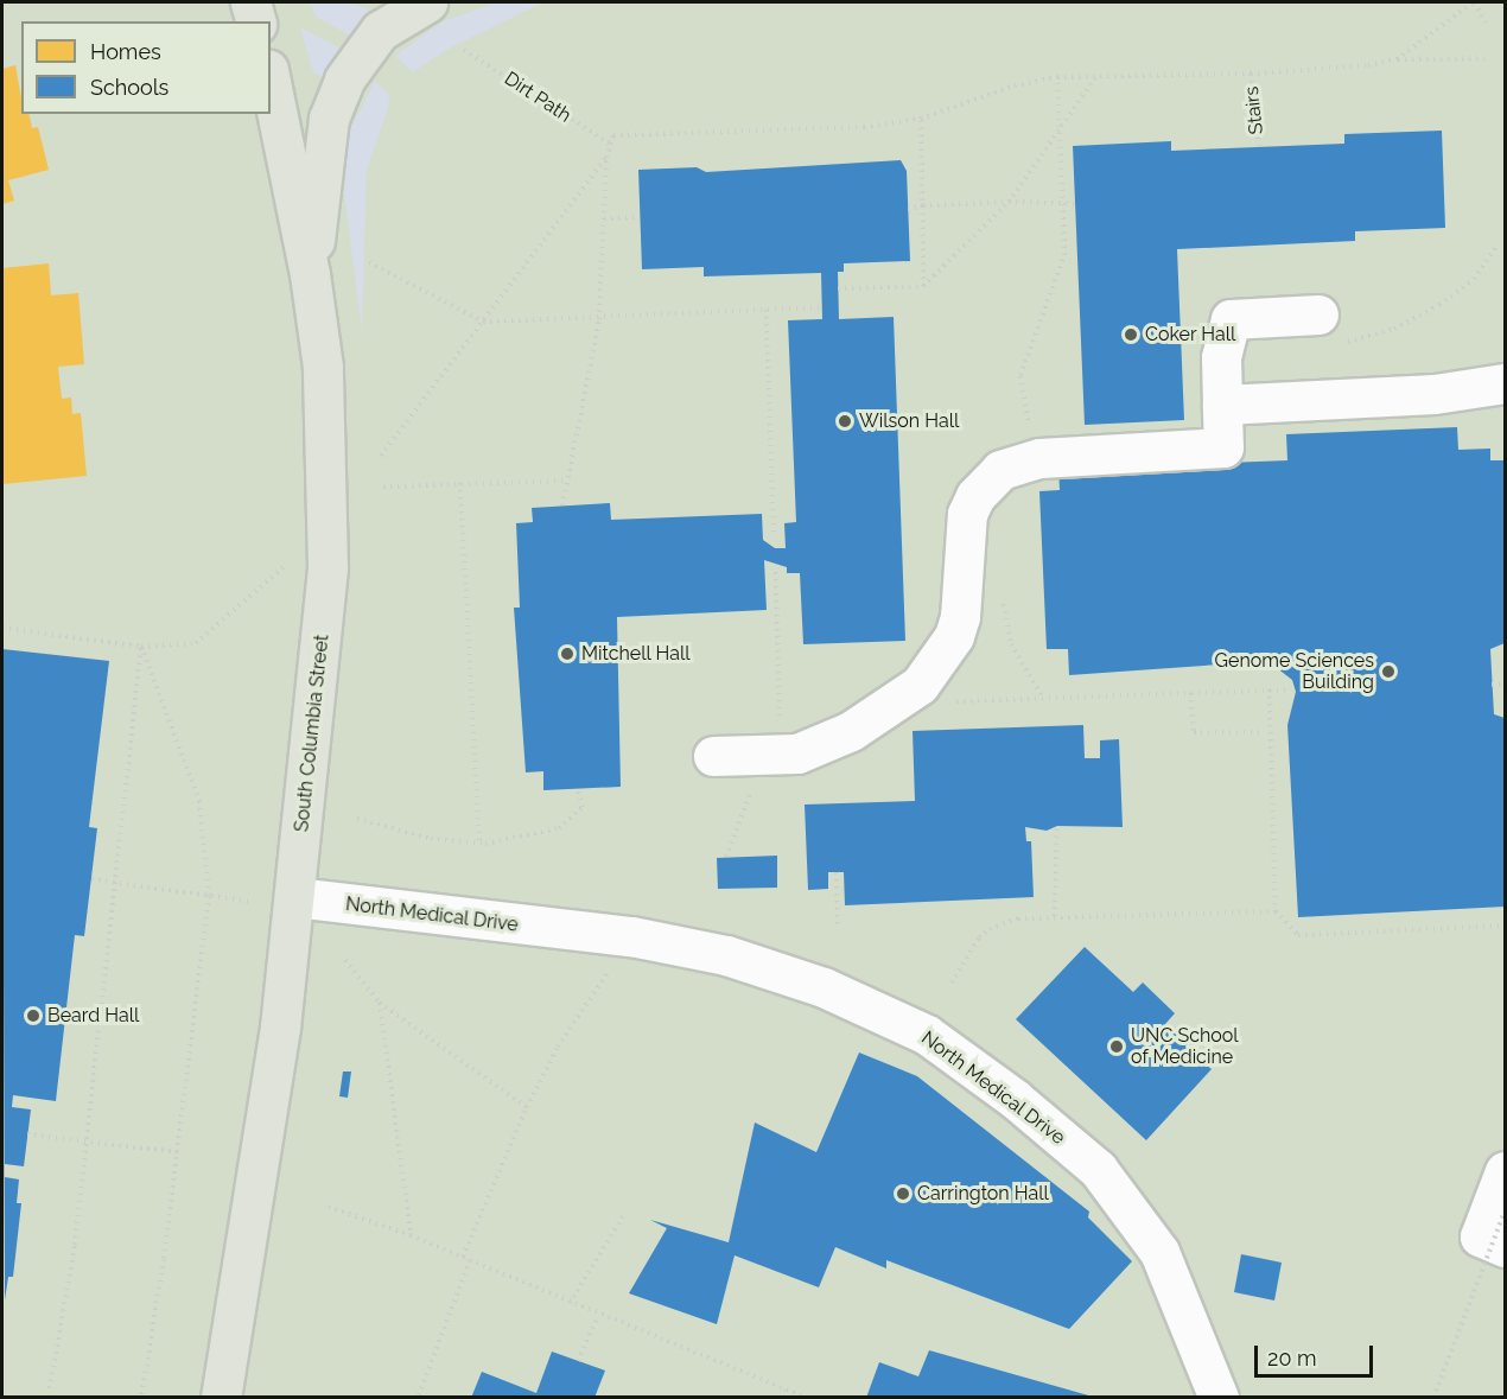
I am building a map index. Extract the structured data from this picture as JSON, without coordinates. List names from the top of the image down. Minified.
{"streets":{"main road":["South Columbia Street"],"street":["North Medical Drive"],"path":["Dirt Path","Stairs"]},"crossings":[["South Columbia Street","North Medical Drive"]],"places":["Coker Hall","Wilson Hall","Mitchell Hall","Genome Sciences Building","Beard Hall","UNC School of Medicine","Carrington Hall"],"legend":["Homes","Schools"],"scale_bar":"20 m"}
